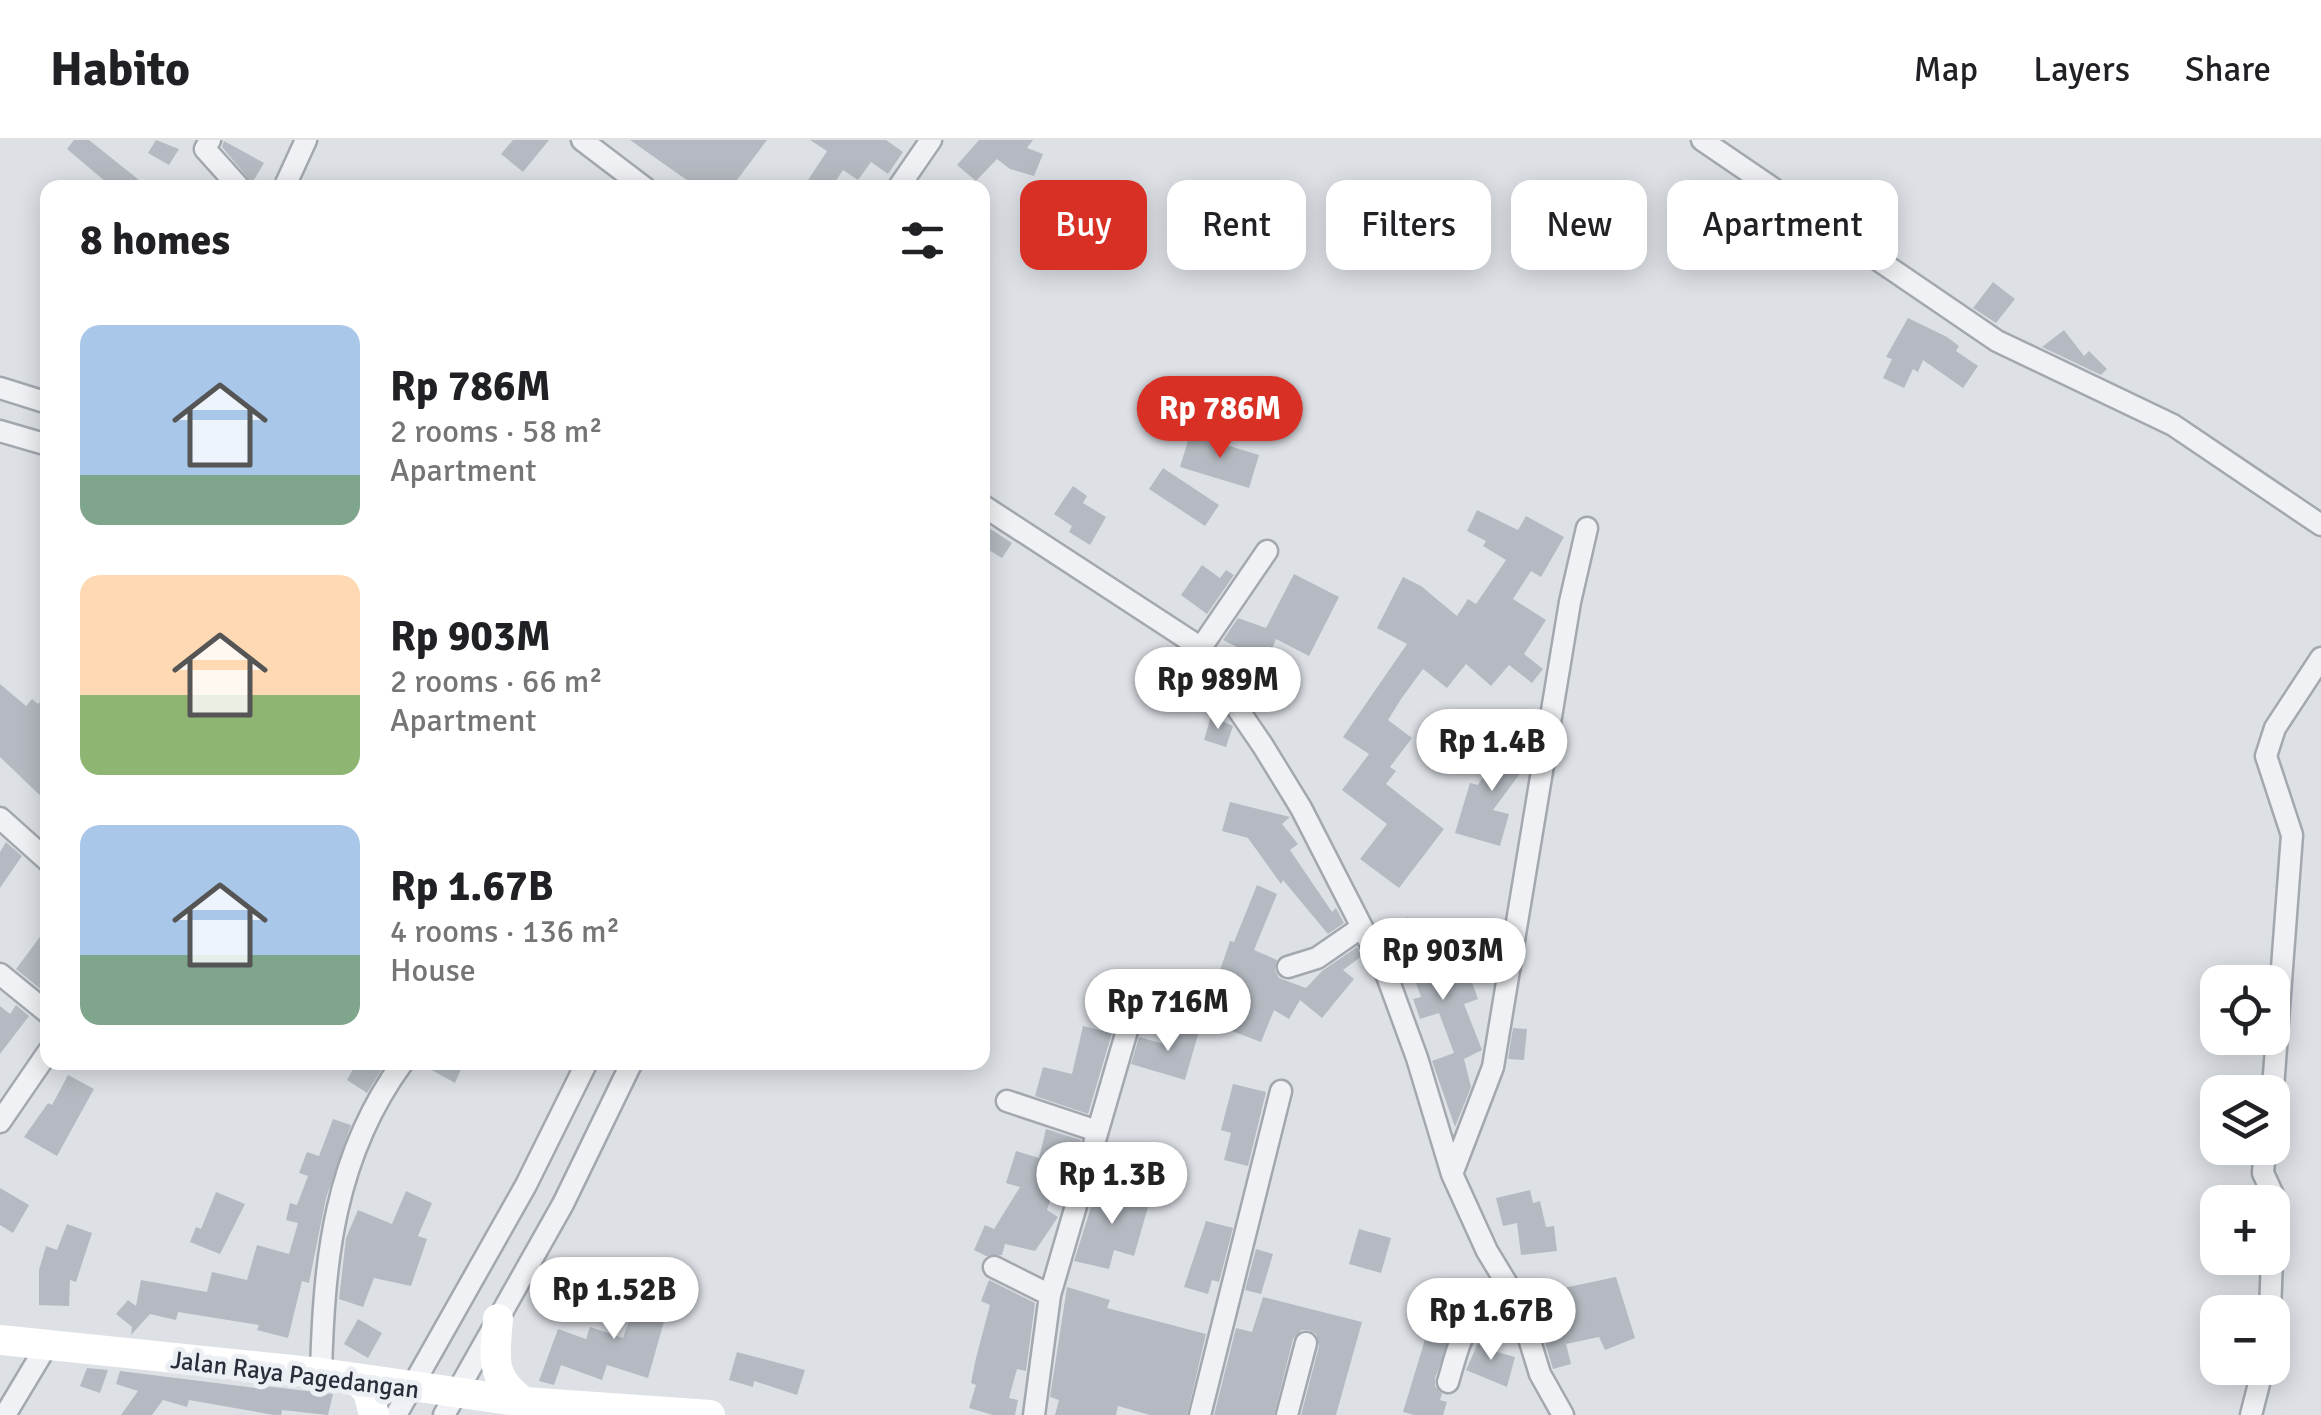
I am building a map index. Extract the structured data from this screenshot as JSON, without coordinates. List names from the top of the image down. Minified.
{"streets":{"street":["Jalan Raya Pagedangan"]},"page":{"header":"Habito","nav":["Map","Layers","Share"],"chip":["Buy","Rent","Filters","New","Apartment"],"heading":"8 homes","list":[{"name":"Rp 786M","note":"2 rooms · 58 m² · Apartment"},{"name":"Rp 903M","note":"2 rooms · 66 m² · Apartment"},{"name":"Rp 1.67B","note":"4 rooms · 136 m² · House"}],"price":["Rp 786M","Rp 989M","Rp 1.4B","Rp 903M","Rp 716M","Rp 1.3B","Rp 1.52B","Rp 1.67B"],"map_buttons":["+","−"]}}
